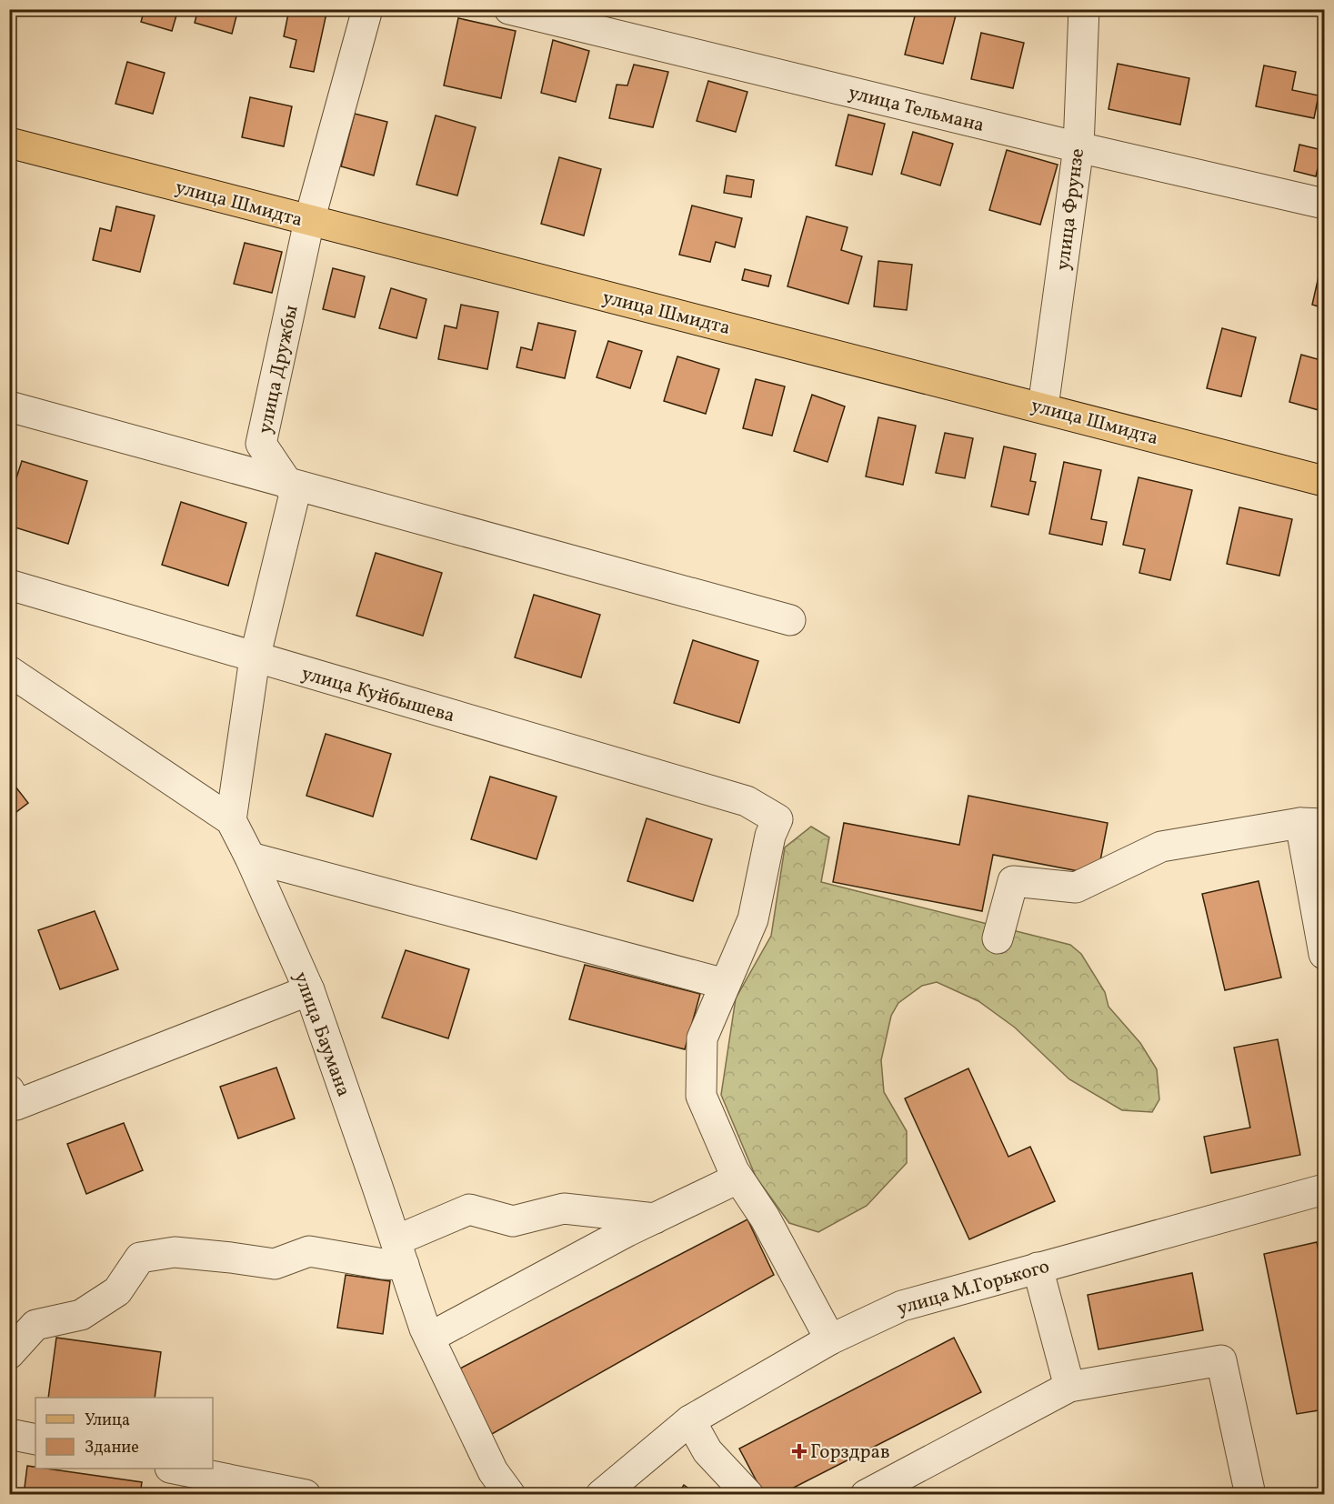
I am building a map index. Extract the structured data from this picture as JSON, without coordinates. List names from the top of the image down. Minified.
{"streets":{"main road":["улица Шмидта"],"street":["улица Тельмана","улица Фрунзе","улица Дружбы","улица Куйбышева","улица Баумана","улица М.Горького"]},"crossings":[["улица Тельмана","улица Фрунзе"],["улица Шмидта","улица Фрунзе"],["улица Шмидта","улица Дружбы"],["улица Дружбы","улица Куйбышева"],["улица Дружбы","улица Баумана"]],"places":{"health":["Горздрав"]},"legend":["Улица","Здание"]}
